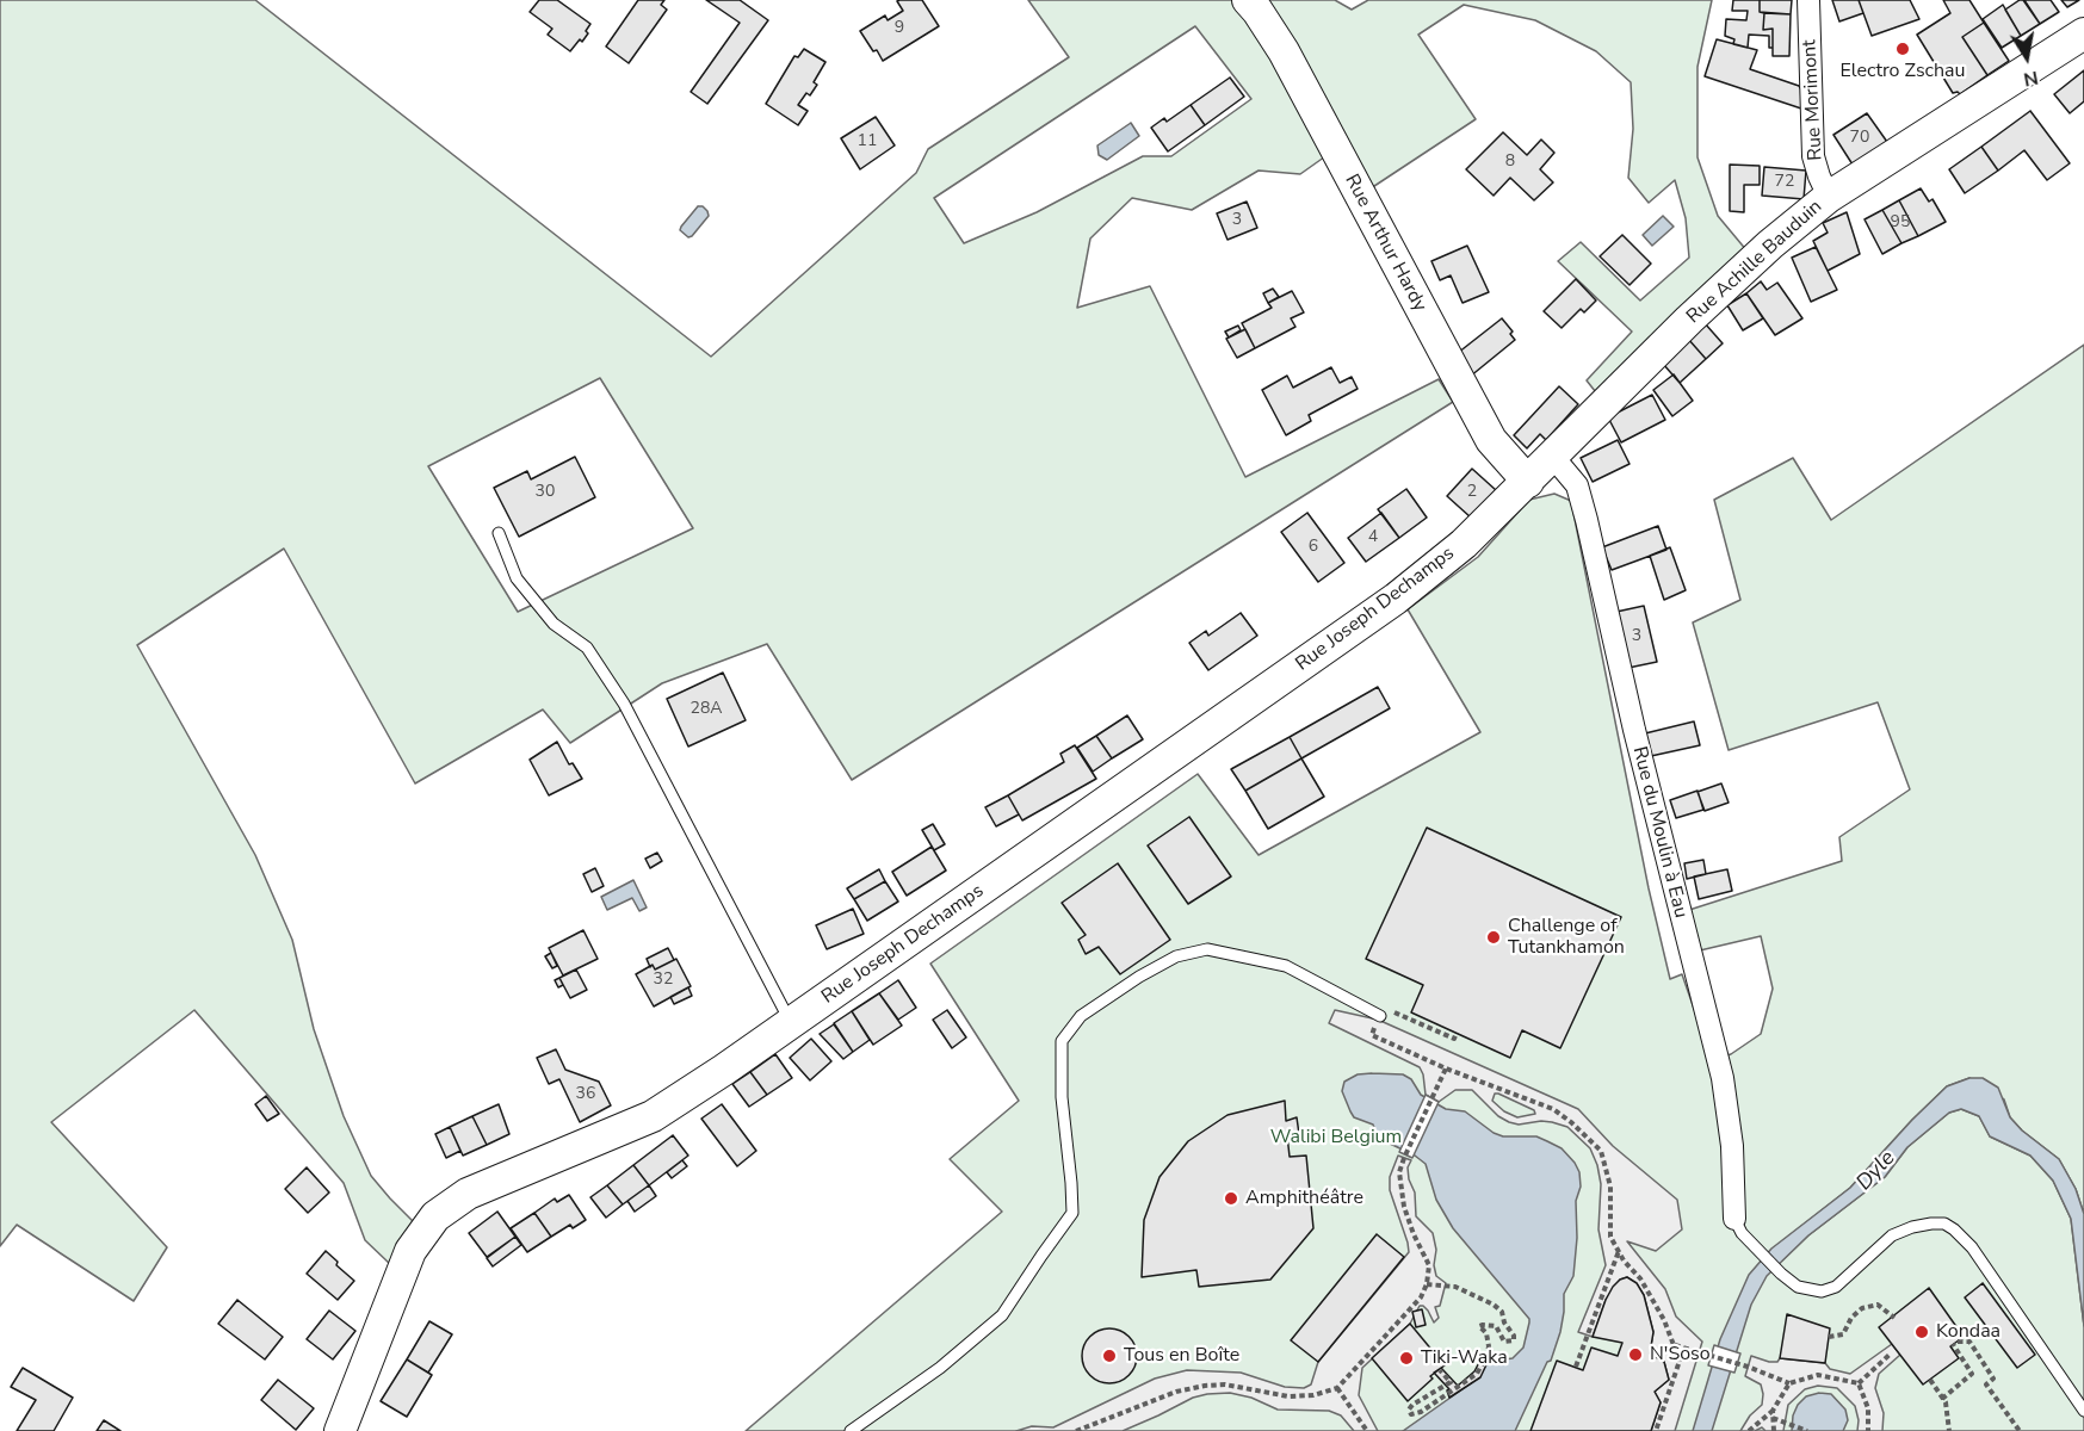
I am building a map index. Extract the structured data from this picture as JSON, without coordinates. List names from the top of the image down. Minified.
{"streets":{"street":["Rue Morimont","Rue Arthur Hardy","Rue Achille Bauduin","Rue Joseph Dechamps","Rue du Moulin à Eau"]},"crossings":[["Rue Morimont","Rue Achille Bauduin"],["Rue Arthur Hardy","Rue Achille Bauduin"],["Rue Arthur Hardy","Rue Joseph Dechamps"],["Rue Achille Bauduin","Rue Joseph Dechamps"],["Rue Achille Bauduin","Rue du Moulin à Eau"]],"water":["Dyle"],"parks":["Walibi Belgium"],"places":["Electro Zschau","Challenge of Tutankhamon","Amphithéâtre","Kondaa","N'Soso","Tous en Boîte","Tiki-Waka"],"house_numbers":["9","70","11","8","72","3","95","30","2","4","6","3","28A","32","36"],"north":"bottom"}
